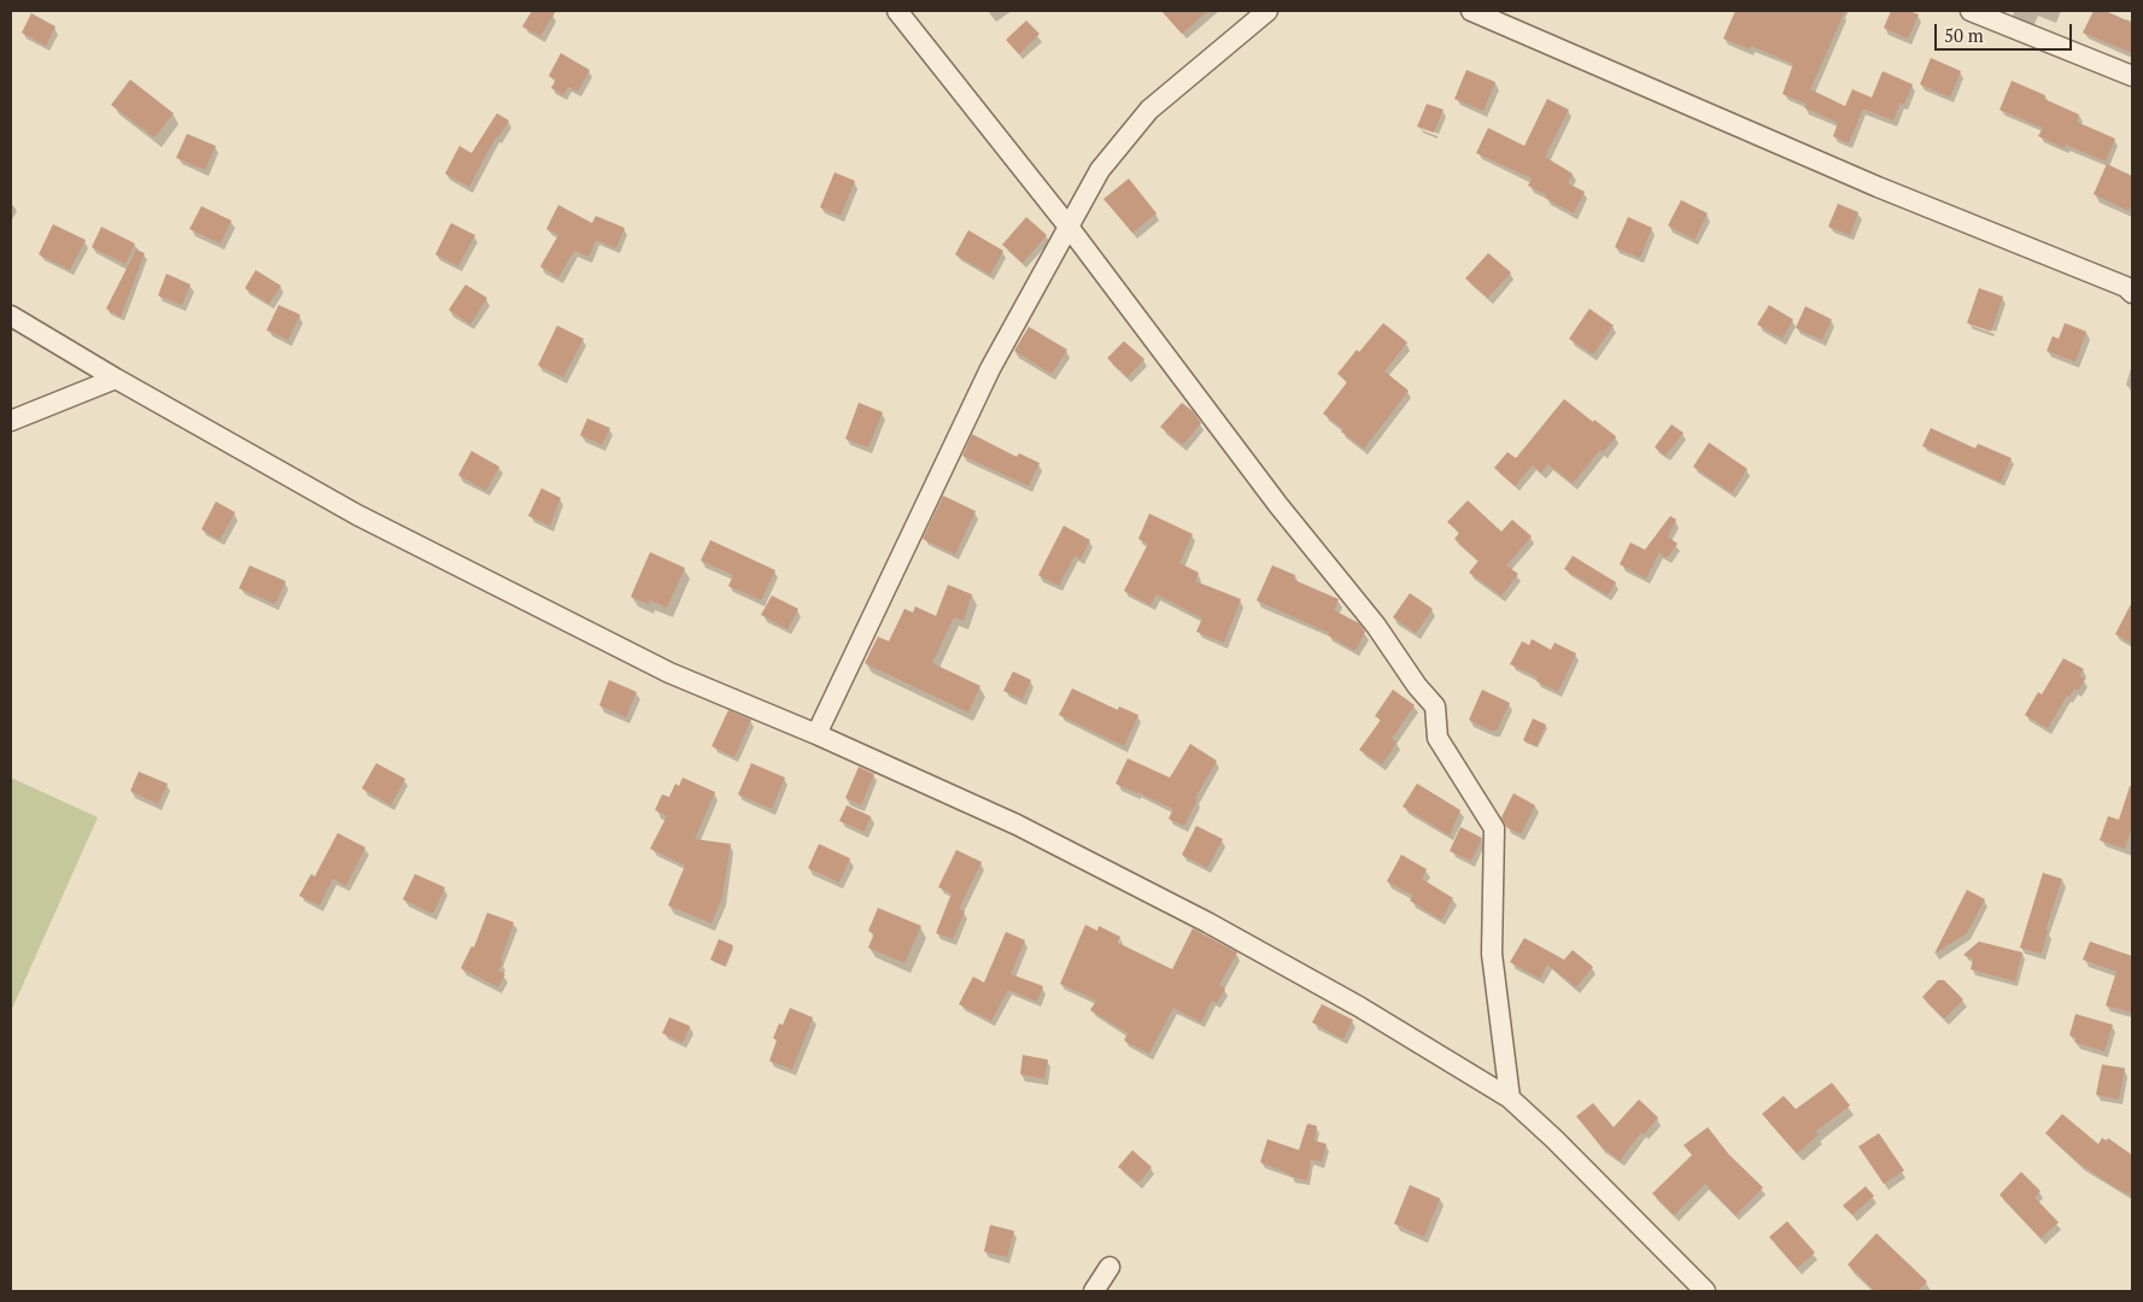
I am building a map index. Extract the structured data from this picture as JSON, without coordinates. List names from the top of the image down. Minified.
{"scale_bar":"50 m"}
